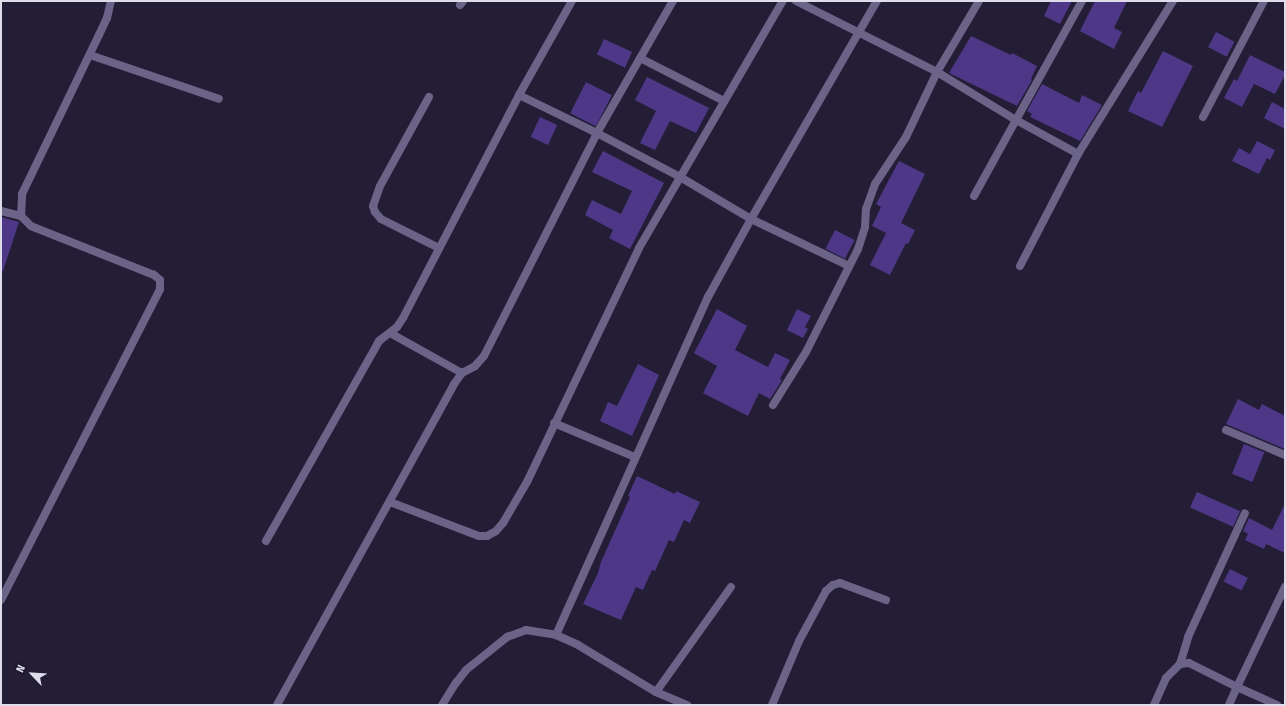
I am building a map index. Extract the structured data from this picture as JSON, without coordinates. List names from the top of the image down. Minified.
{"north":"top left"}
